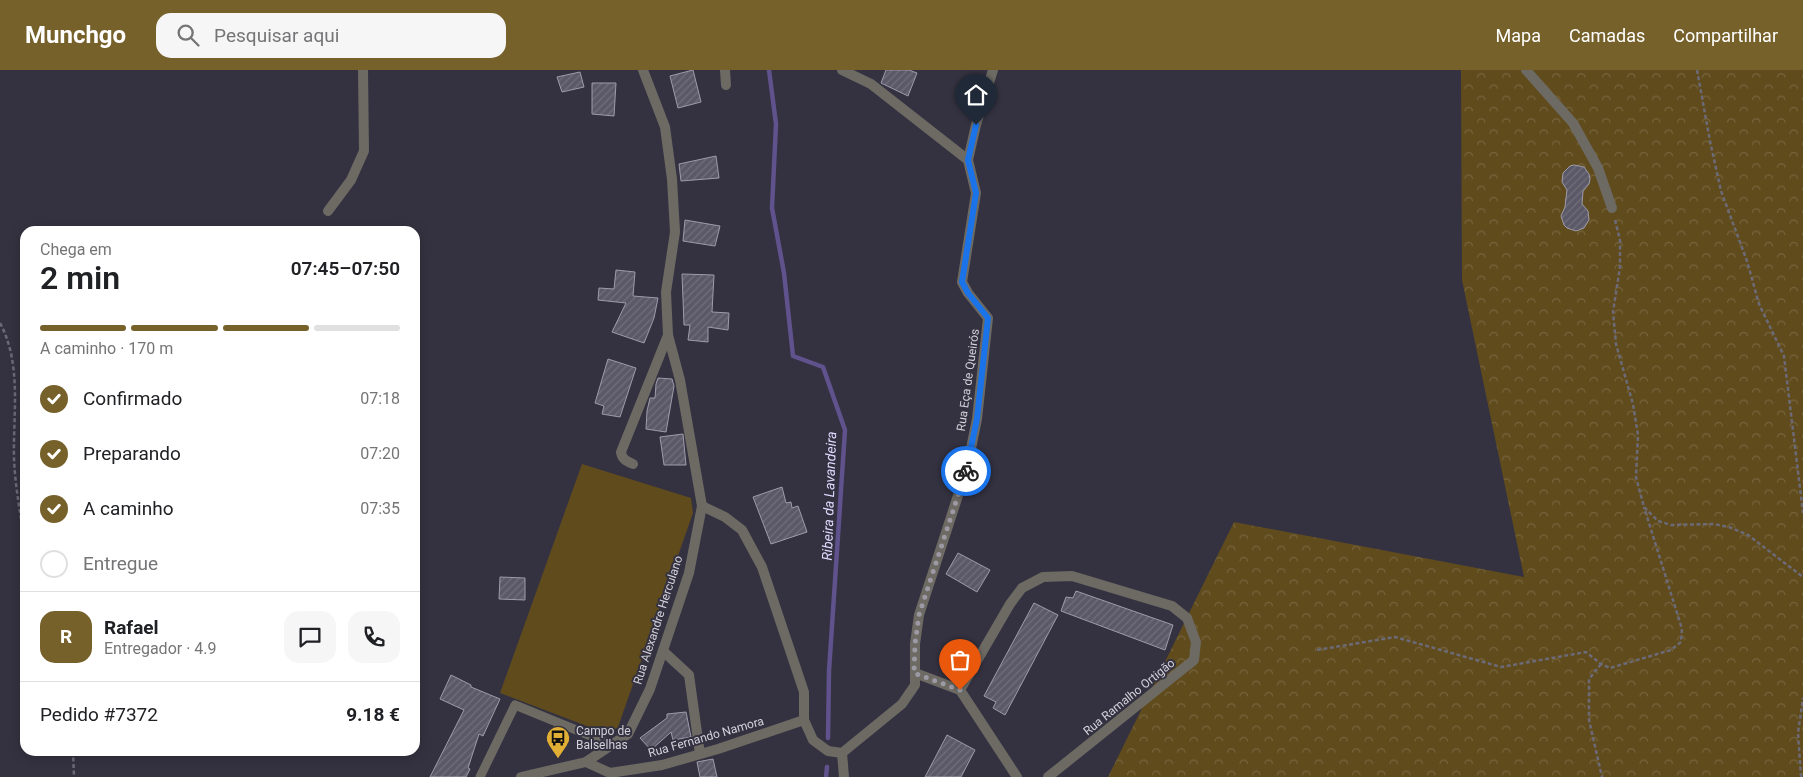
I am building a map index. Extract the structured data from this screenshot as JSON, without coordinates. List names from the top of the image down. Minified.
{"streets":{"street":["Rua Eça de Queirós","Rua Alexandre Herculano","Rua Ramalho Ortigão","Rua Fernando Namora"]},"crossings":[["Rua Alexandre Herculano","Rua Fernando Namora"]],"water":["Ribeira da Lavandeira"],"places":{"bus stop":["Campo de Balselhas"]},"page":{"header":"Munchgo","search":"Pesquisar aqui","nav":["Mapa","Camadas","Compartilhar"],"heading":["2 min","Chega em","07:45–07:50"],"panel":["Rafael","Entregador · 4.9","Pedido #7372","9.18 €"],"bar":"A caminho · 170 m","list":[["Confirmado","07:18"],["Preparando","07:20"],["A caminho","07:35"],"Entregue"],"round":"R"}}
